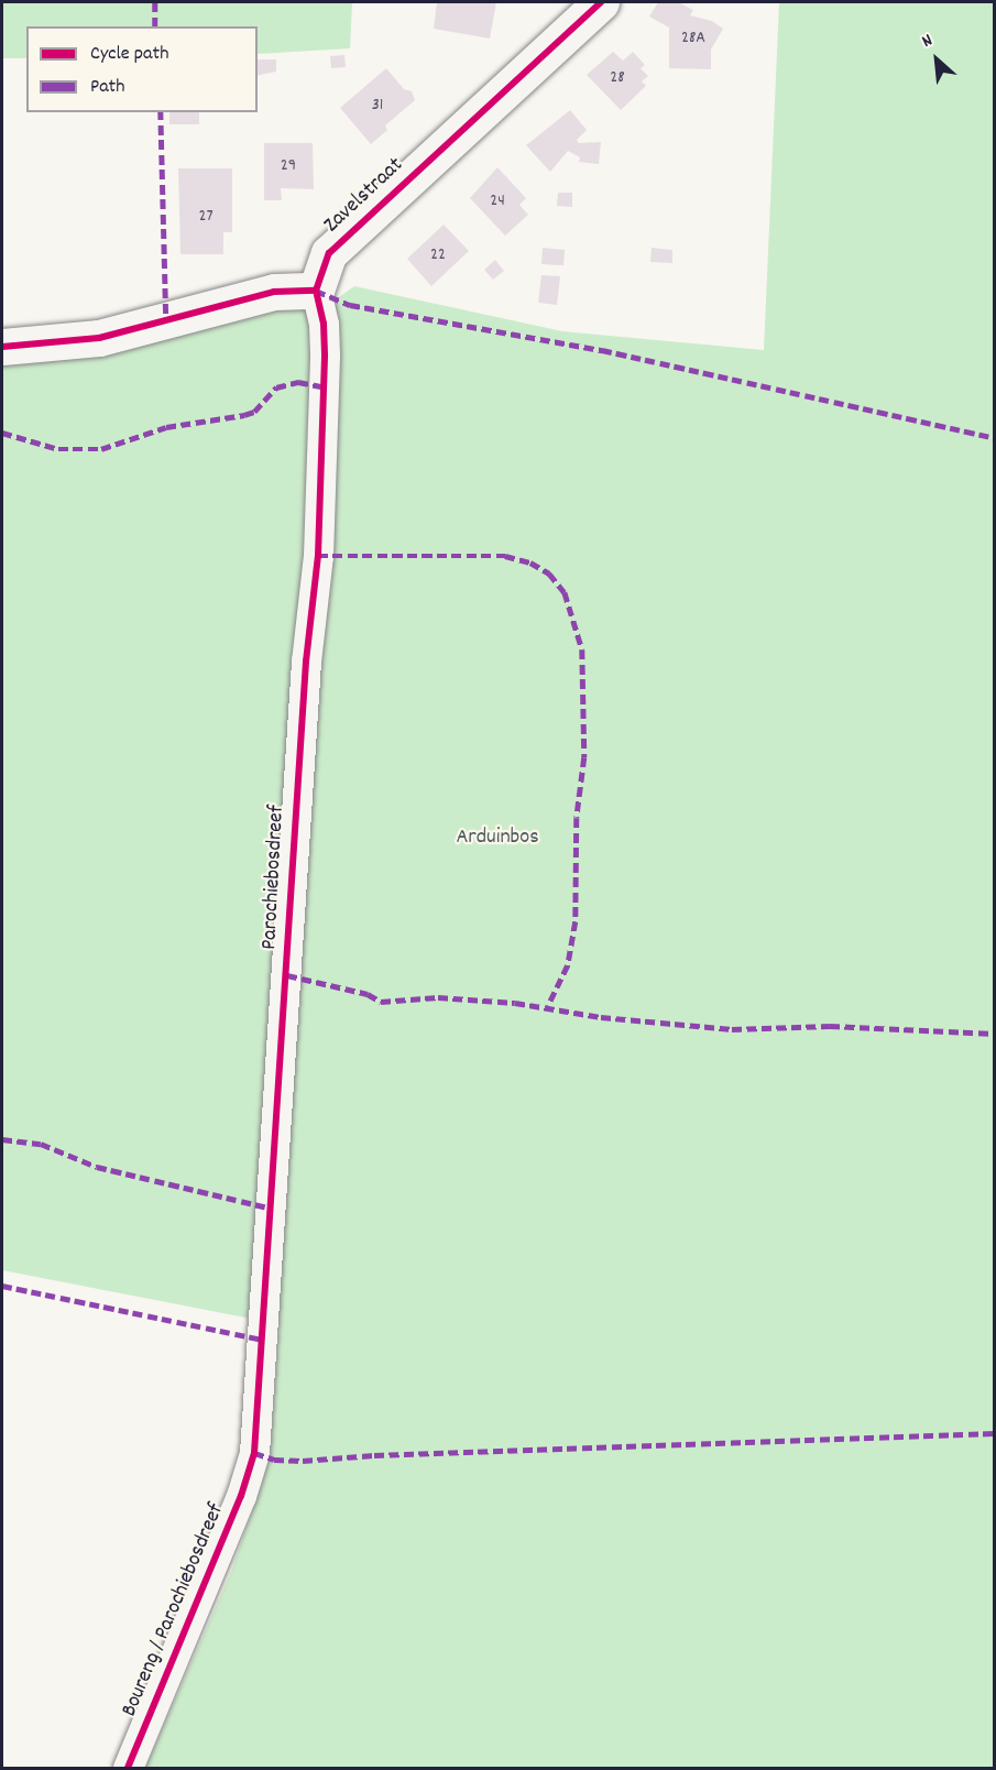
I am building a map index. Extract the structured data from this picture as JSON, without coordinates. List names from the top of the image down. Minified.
{"streets":{"street":["Zavelstraat","Parochiebosdreef","Boureng / Parochiebosdreef"]},"crossings":[["Zavelstraat","Parochiebosdreef"],["Parochiebosdreef","Boureng / Parochiebosdreef"]],"parks":["Arduinbos"],"house_numbers":["28A","28","31","29","24","27","22"],"legend":["Cycle path","Path"],"north":"top left"}
